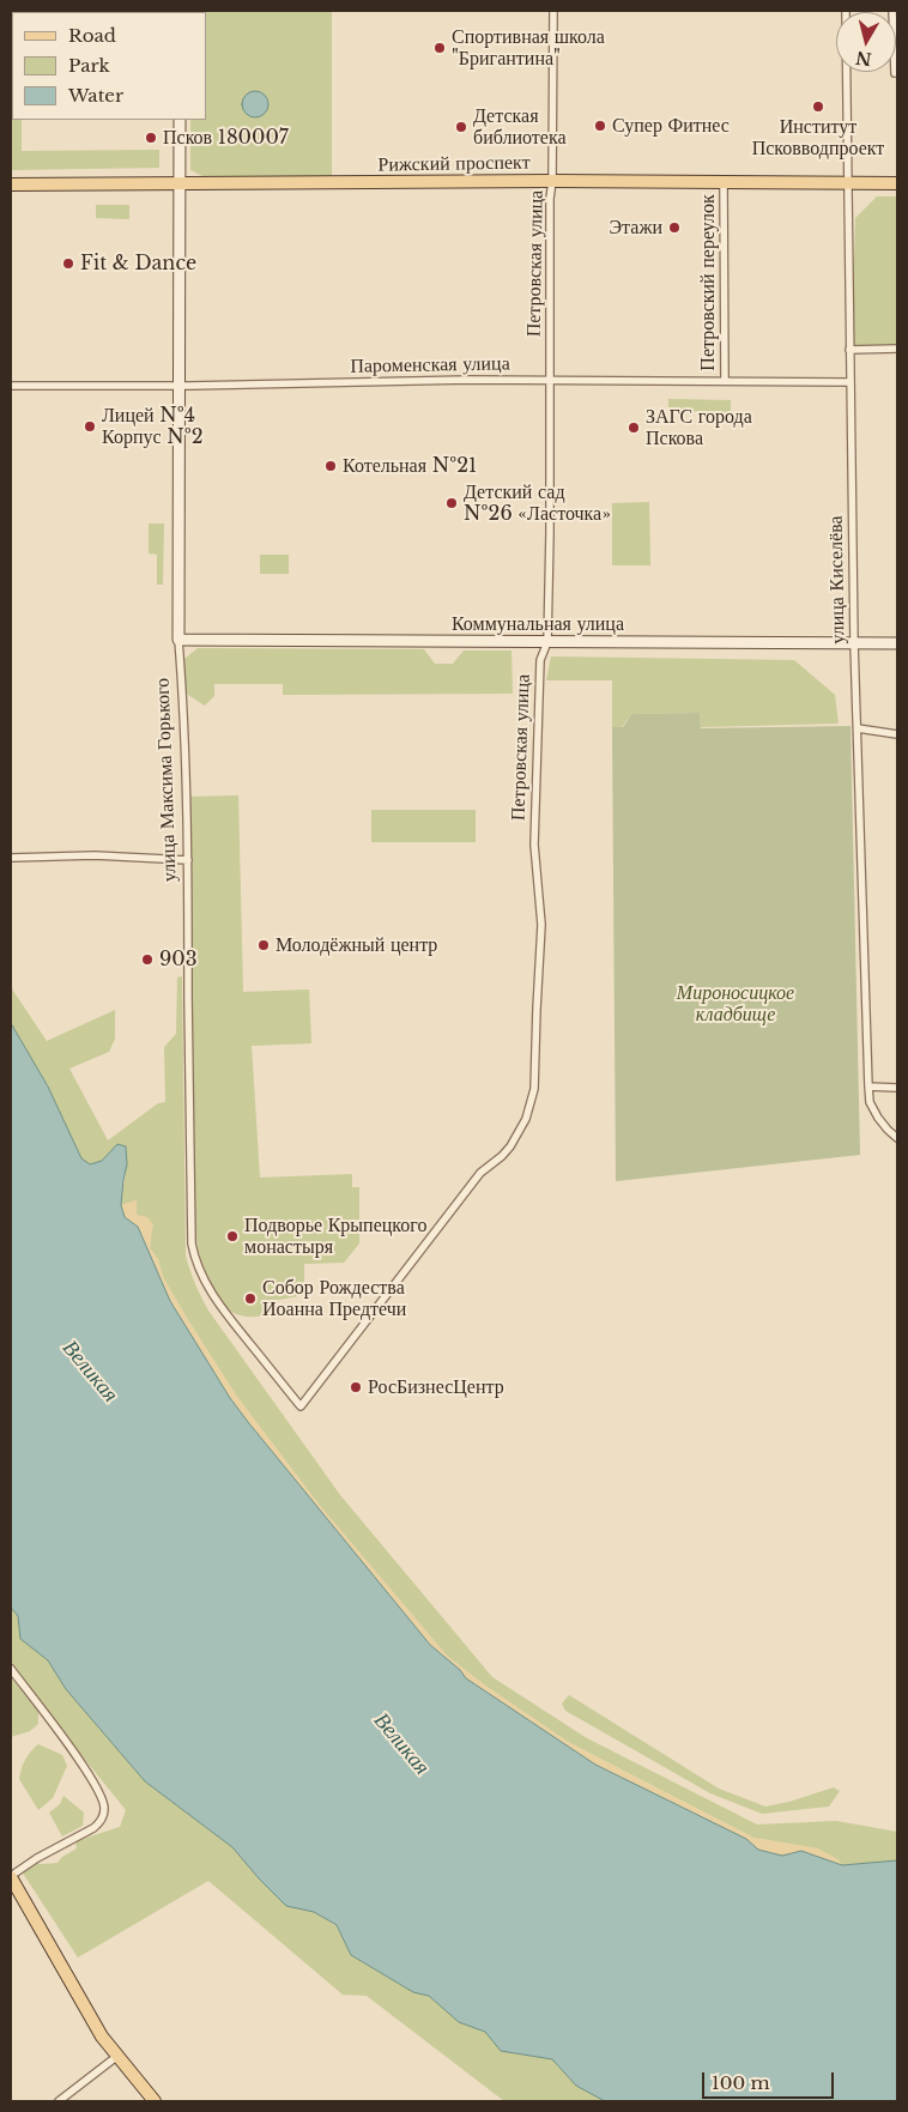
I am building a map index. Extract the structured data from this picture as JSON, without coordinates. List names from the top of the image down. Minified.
{"streets":{"main road":["Рижский проспект","Коммунальная улица","улица Максима Горького"],"street":["Петровская улица","Петровский переулок","Пароменская улица","улица Киселёва"]},"crossings":[["Рижский проспект","Петровская улица"],["Рижский проспект","Петровский переулок"],["Рижский проспект","улица Киселёва"],["Рижский проспект","улица Максима Горького"],["Петровская улица","Пароменская улица"],["Петровская улица","Коммунальная улица"],["Петровская улица","улица Максима Горького"],["Петровский переулок","Пароменская улица"],["Пароменская улица","улица Киселёва"],["Пароменская улица","улица Максима Горького"],["улица Киселёва","Коммунальная улица"],["Коммунальная улица","улица Максима Горького"]],"water":["Великая"],"parks":["Мироносицкое кладбище"],"places":["Спортивная школа \"Бригантина\"","Институт Псковводпроект","Супер Фитнес","Детская библиотека","Псков 180007","Этажи","Fit & Dance","Лицей №4 Корпус №2","ЗАГС города Пскова","Котельная №21","Детский сад №26 «Ласточка»","Молодёжный центр","903","Подворье Крыпецкого монастыря","Собор Рождества Иоанна Предтечи","РосБизнесЦентр"],"legend":["Road","Park","Water"],"scale_bar":"100 m","north":"bottom"}
